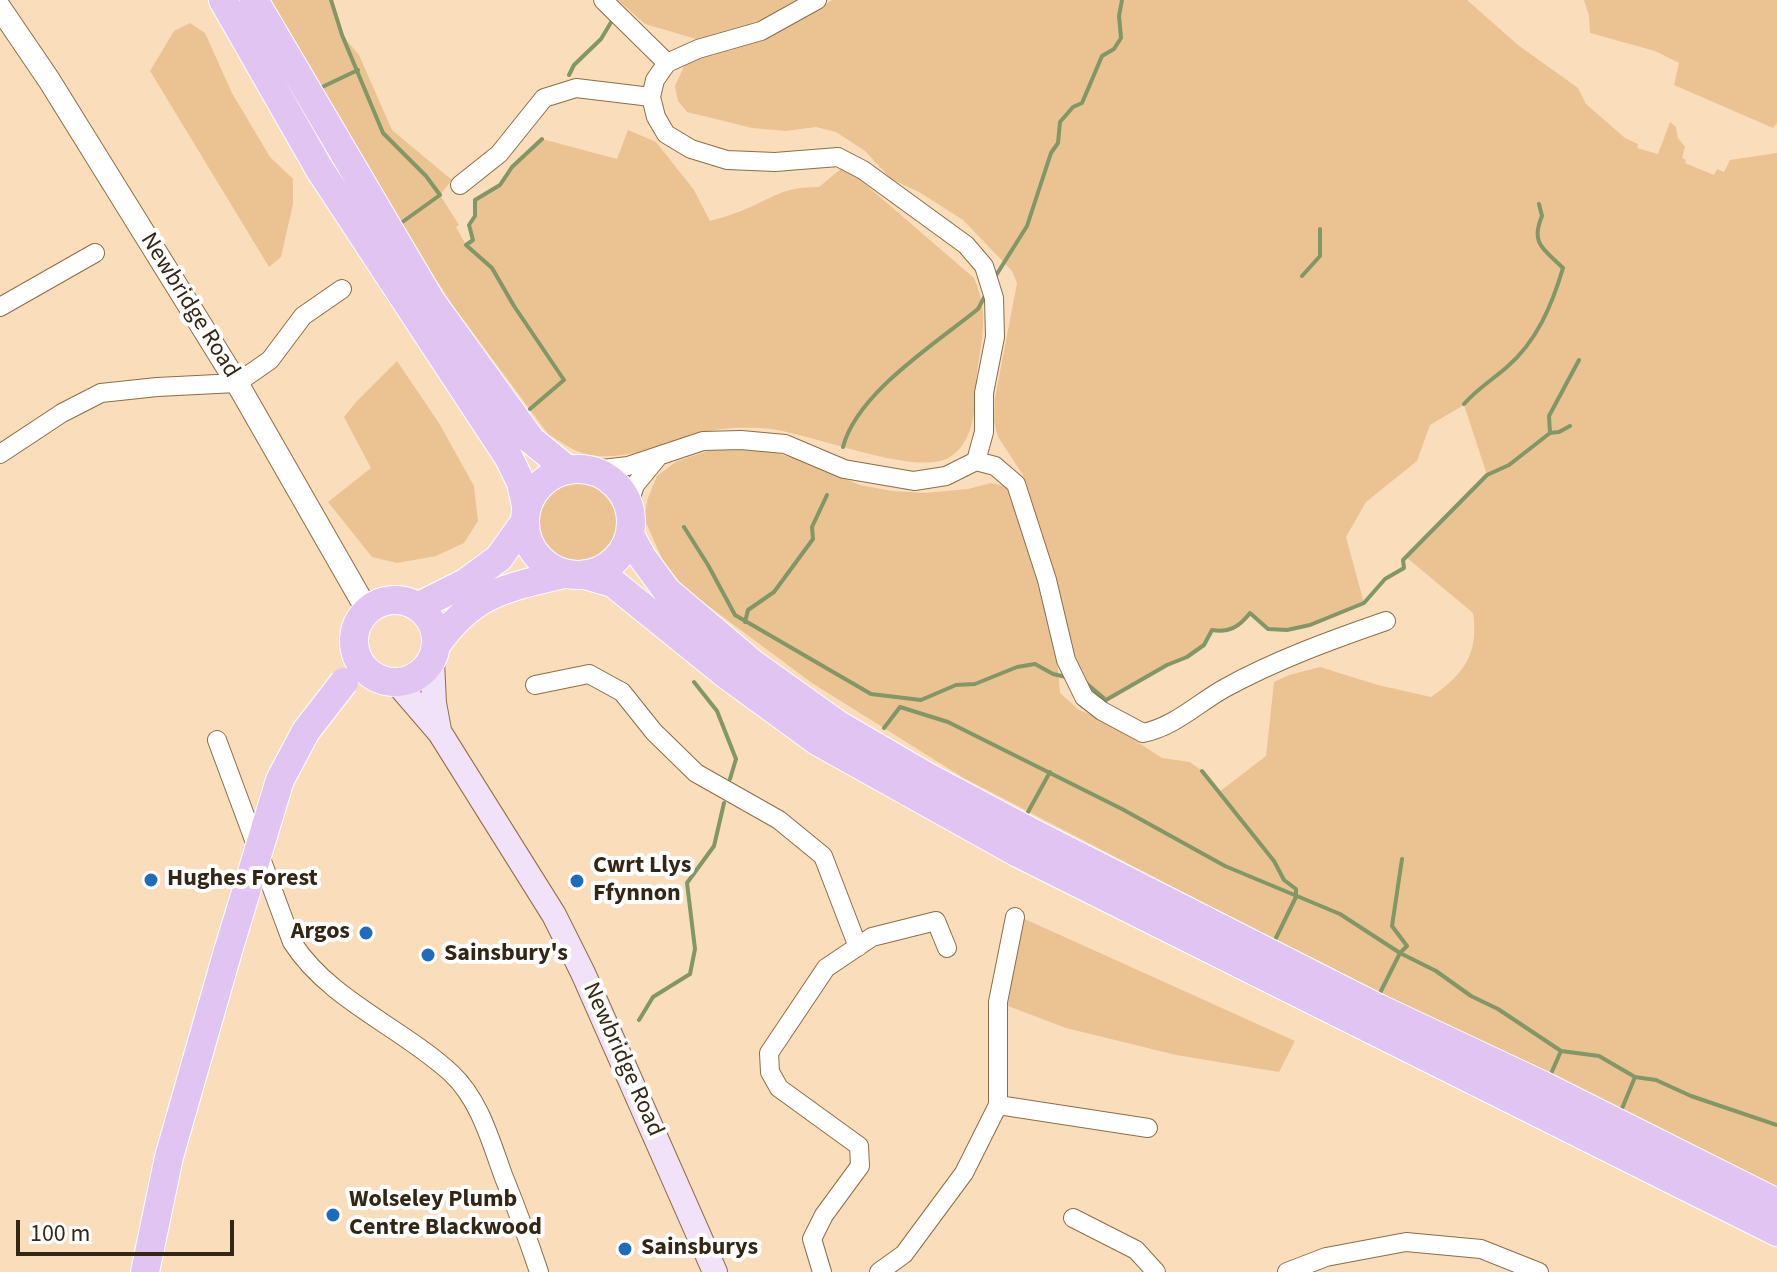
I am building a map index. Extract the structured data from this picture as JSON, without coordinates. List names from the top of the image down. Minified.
{"streets":{"main road":["Newbridge Road"]},"places":["Hughes Forest","Cwrt Llys Ffynnon","Argos","Sainsbury's","Wolseley Plumb Centre Blackwood","Sainsburys"],"scale_bar":"100 m"}
